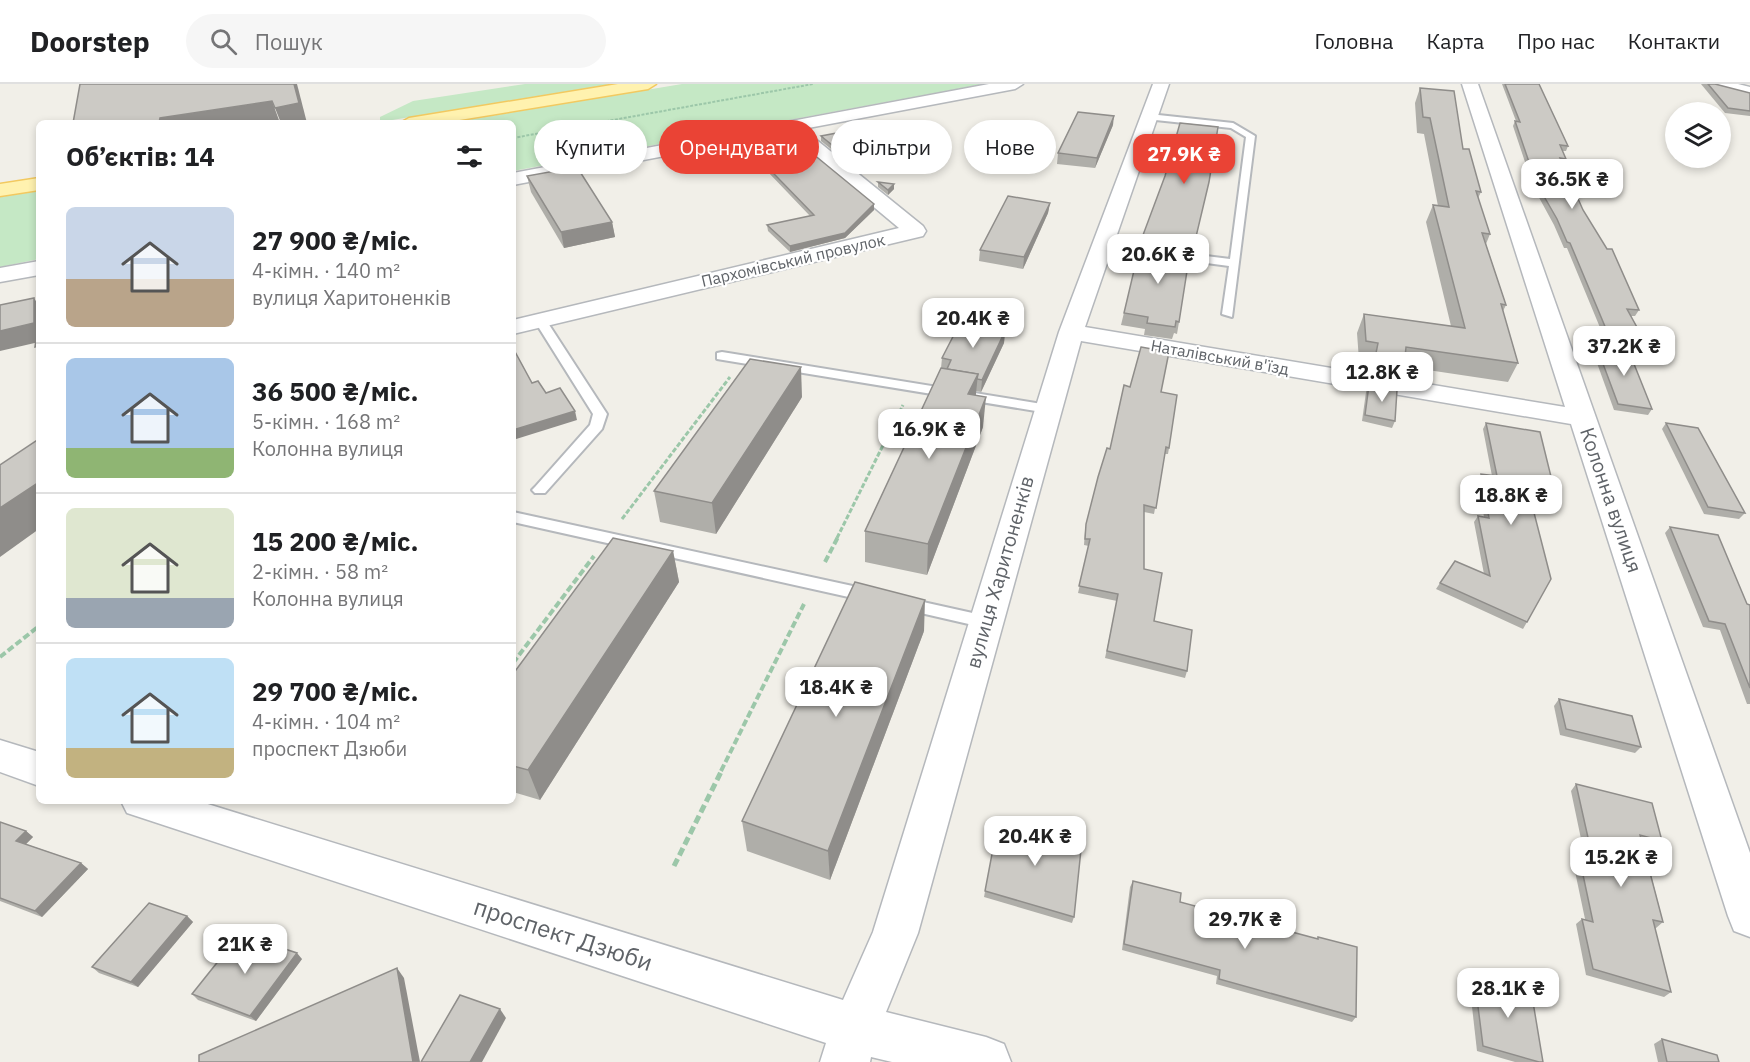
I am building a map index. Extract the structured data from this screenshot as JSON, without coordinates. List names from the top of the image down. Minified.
{"streets":{"street":["Пархомівський провулок","Наталівський в'їзд","Колонна вулиця","вулиця Харитоненків","проспект Дзюби"]},"crossings":[["Наталівський в'їзд","Колонна вулиця"],["Наталівський в'їзд","вулиця Харитоненків"],["вулиця Харитоненків","проспект Дзюби"]],"page":{"header":"Doorstep","search":"Пошук","nav":["Головна","Карта","Про нас","Контакти"],"chip":["Купити","Орендувати","Фільтри","Нове"],"heading":"Об’єктів: 14","price":["27.9K ₴","36.5K ₴","20.6K ₴","20.4K ₴","37.2K ₴","12.8K ₴","16.9K ₴","18.8K ₴","18.4K ₴","20.4K ₴","15.2K ₴","29.7K ₴","21K ₴","28.1K ₴"],"list":[{"name":"27 900 ₴/міс.","note":"4-кімн. · 140 m² · вулиця Харитоненків"},{"name":"36 500 ₴/міс.","note":"5-кімн. · 168 m² · Колонна вулиця"},{"name":"15 200 ₴/міс.","note":"2-кімн. · 58 m² · Колонна вулиця"},{"name":"29 700 ₴/міс.","note":"4-кімн. · 104 m² · проспект Дзюби"}]}}
